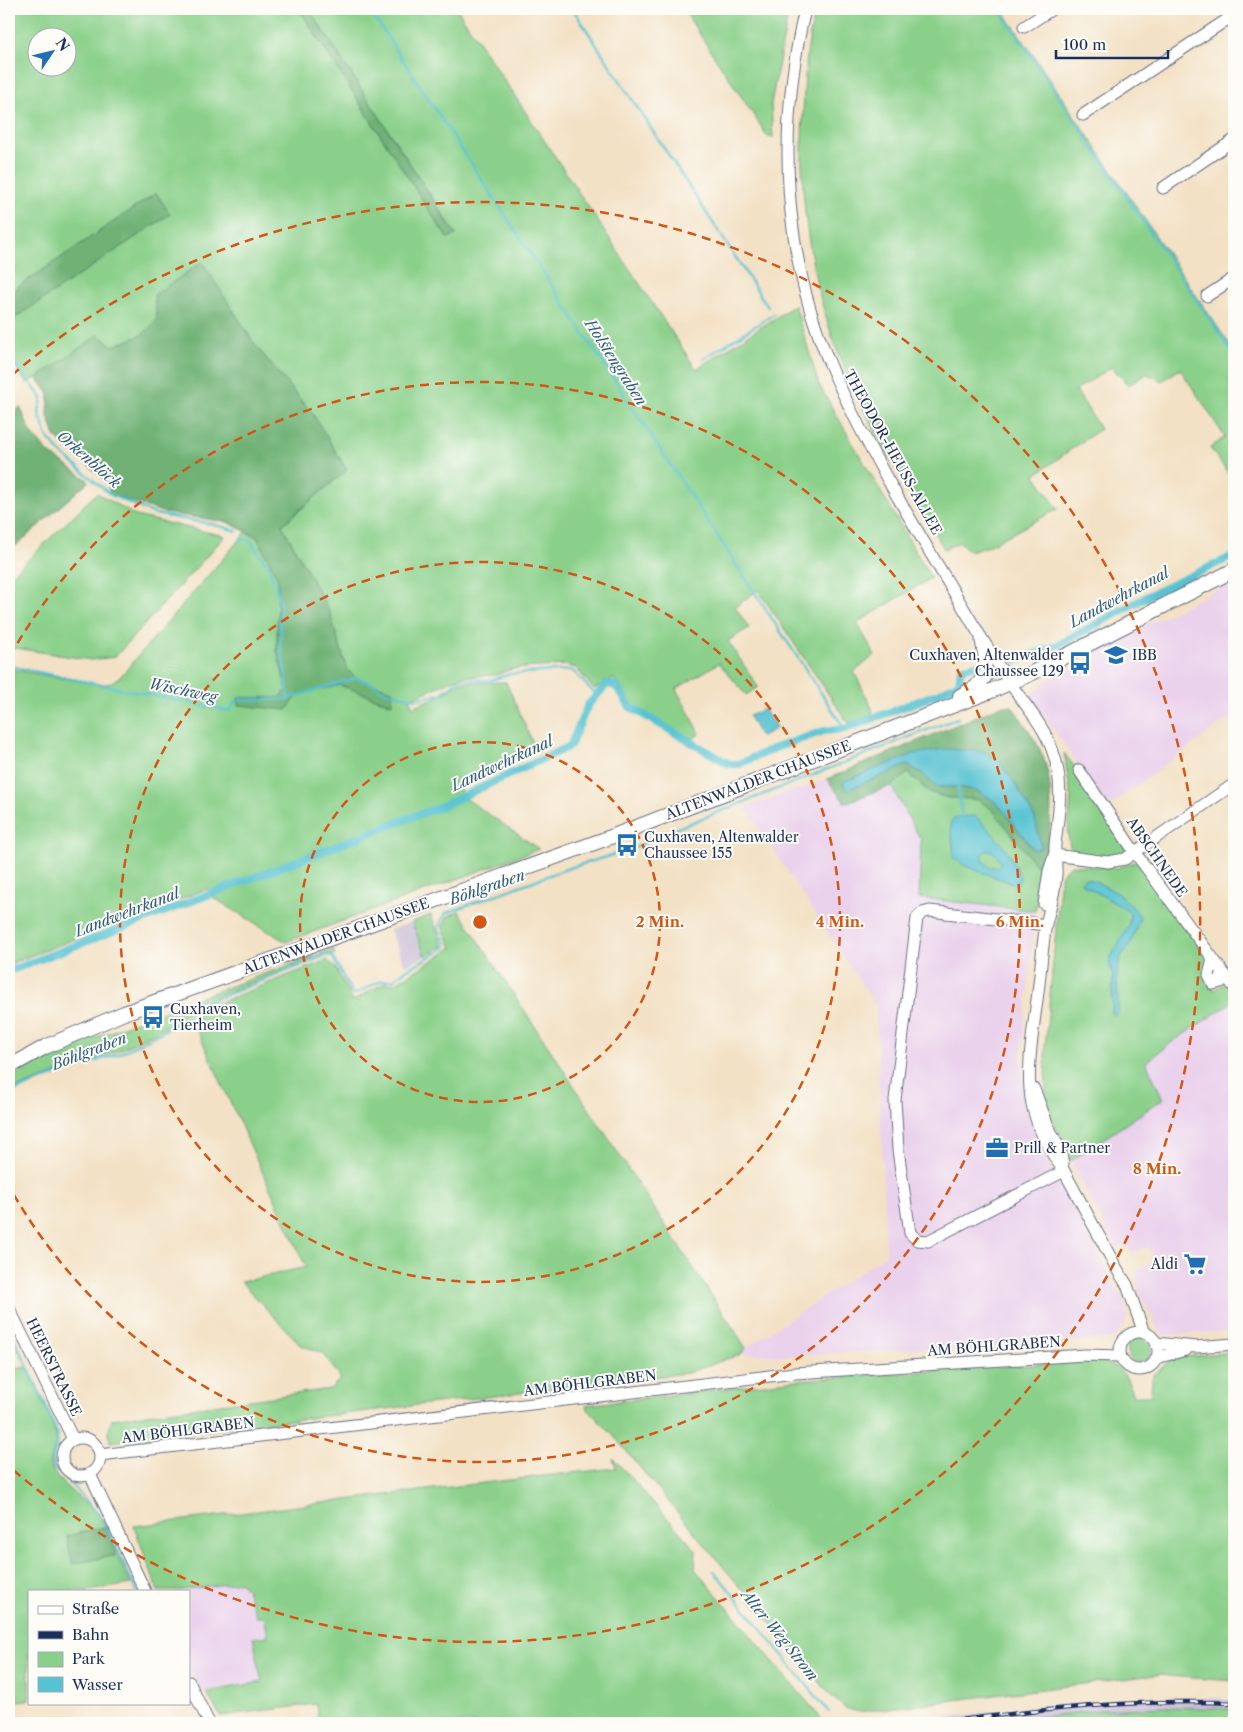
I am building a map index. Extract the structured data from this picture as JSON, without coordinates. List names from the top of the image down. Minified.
{"streets":{"main road":["ALTENWALDER CHAUSSEE"],"street":["THEODOR-HEUSS-ALLEE","ABSCHNEDE","AM BÖHLGRABEN","HEERSTRASSE"]},"crossings":[["THEODOR-HEUSS-ALLEE","ALTENWALDER CHAUSSEE"],["AM BÖHLGRABEN","HEERSTRASSE"]],"water":["Holstengraben","Orkenblöck","Landwehrkanal","Wischweg","Böhlgraben","Alter Weg Strom"],"places":{"school or university":["IBB"],"bus stop":["Cuxhaven, Altenwalder Chaussee 129","Cuxhaven, Altenwalder Chaussee 155","Cuxhaven, Tierheim"],"office":["Prill & Partner"],"supermarket":["Aldi"]},"legend":["Straße","Bahn","Park","Wasser"],"scale_bar":"100 m","north":"top right","rings":["2 Min.","4 Min.","6 Min.","8 Min."]}
